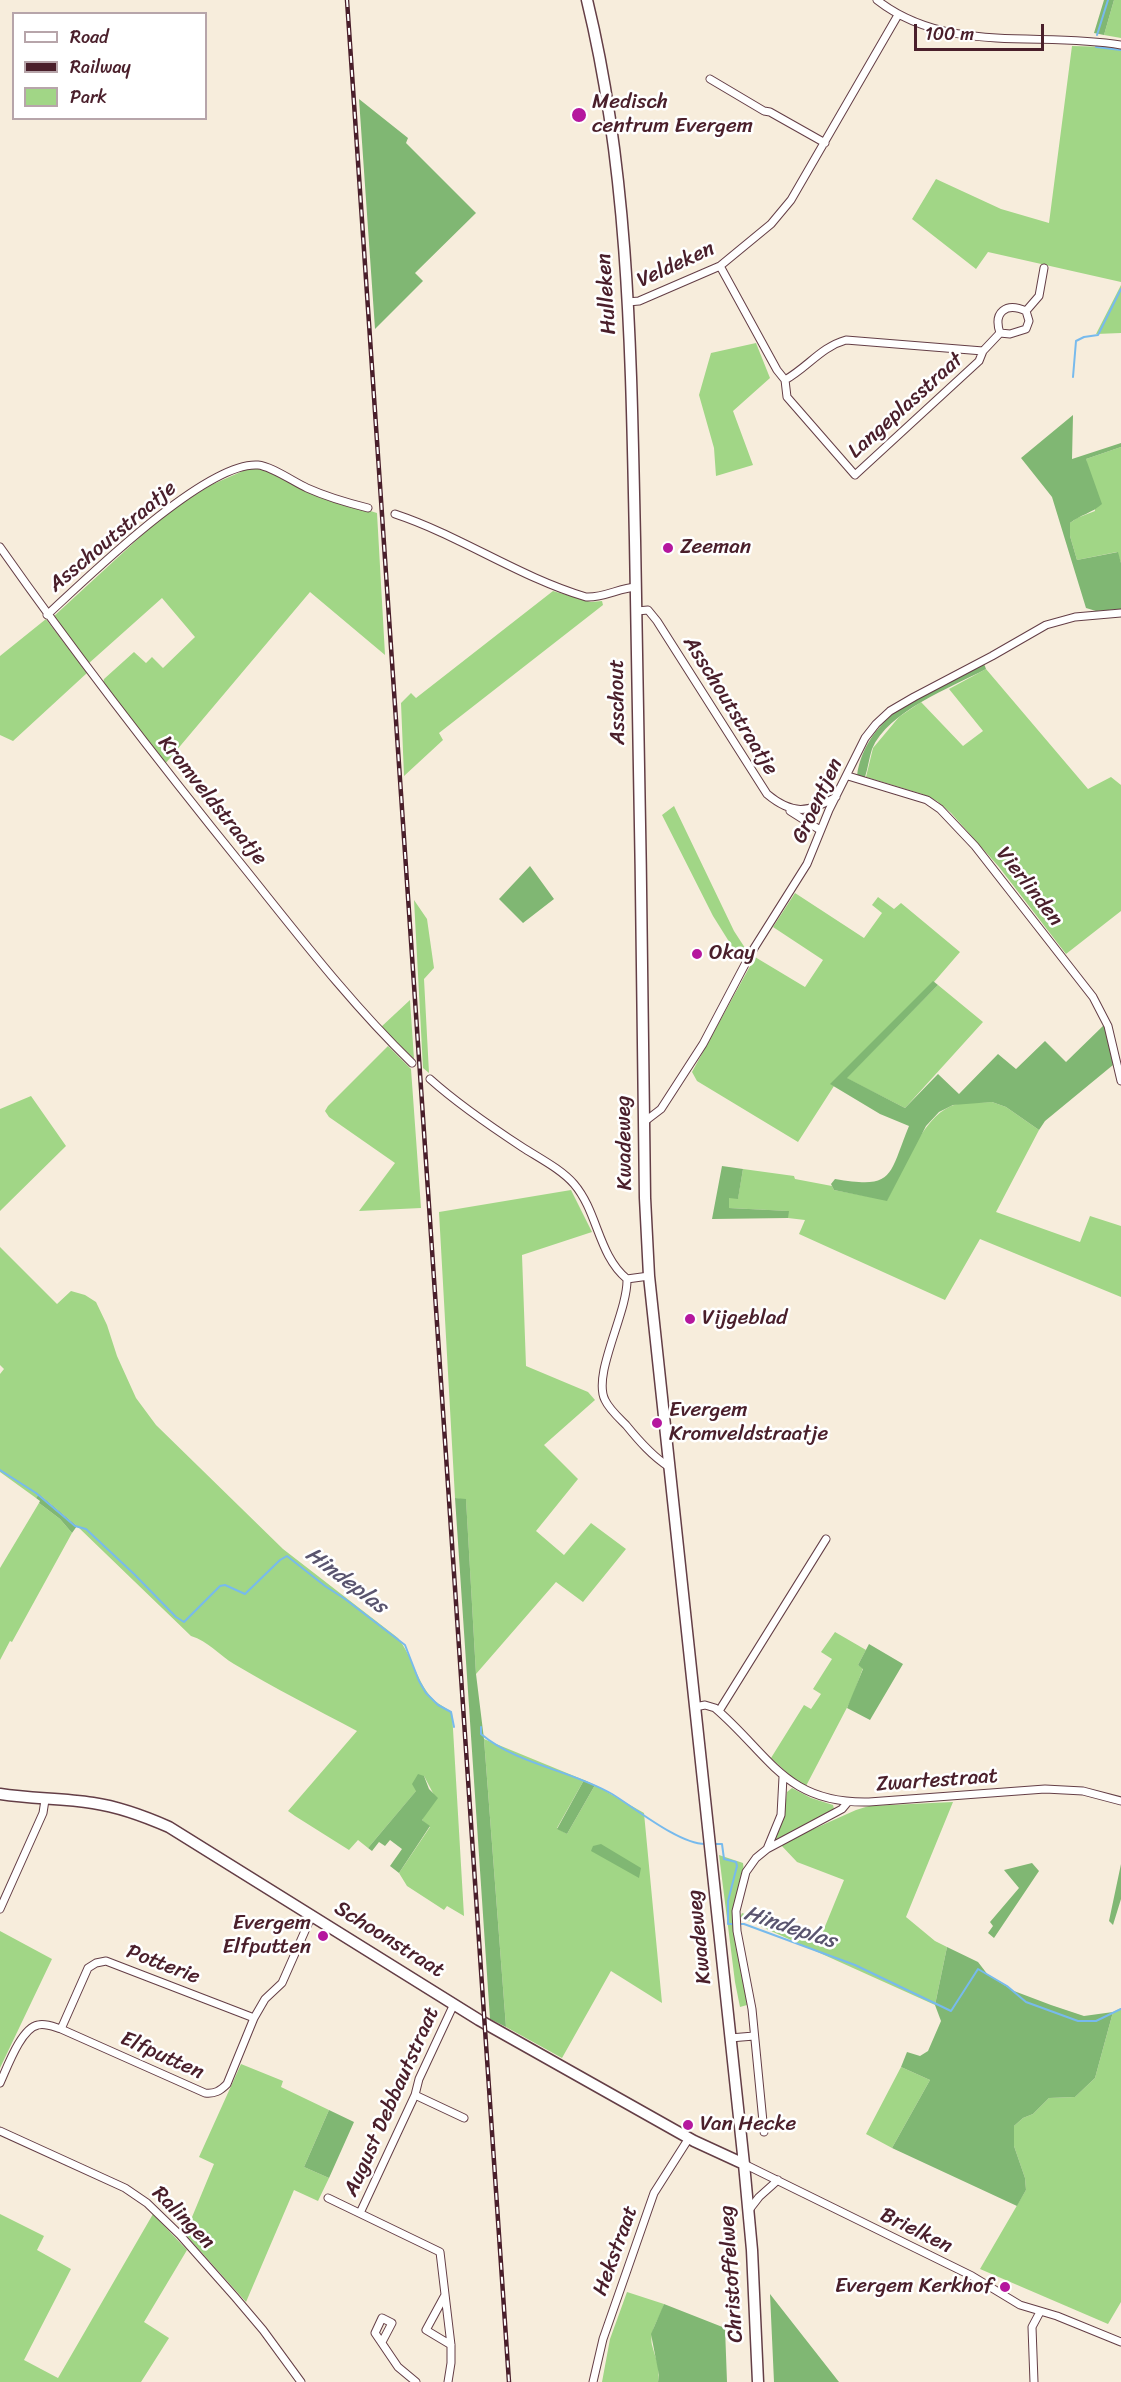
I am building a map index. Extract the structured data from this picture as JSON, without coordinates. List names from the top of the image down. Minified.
{"streets":{"main road":["Hulleken","Asschout","Kwadeweg","Schoonstraat","Christoffelweg"],"street":["Veldeken","Langeplasstraat","Asschoutstraatje","Kromveldstraatje","Groentjen","Vierlinden","Zwartestraat","Potterie","Elfputten","August Debbautstraat","Ralingen","Brielken","Hekstraat"]},"crossings":[["Veldeken","Hulleken"],["Veldeken","Langeplasstraat"],["Hulleken","Asschout"],["Asschoutstraatje","Asschout"],["Asschoutstraatje","Kromveldstraatje"],["Asschout","Kwadeweg"],["Groentjen","Vierlinden"],["Groentjen","Kwadeweg"],["Kwadeweg","Zwartestraat"],["Kwadeweg","Schoonstraat"],["Kwadeweg","Brielken"],["Kwadeweg","Christoffelweg"],["Schoonstraat","Elfputten"],["Schoonstraat","August Debbautstraat"],["Schoonstraat","Brielken"],["Schoonstraat","Hekstraat"],["Schoonstraat","Christoffelweg"],["Potterie","Elfputten"],["Brielken","Christoffelweg"]],"water":["Hindeplas"],"places":["Medisch centrum Evergem","Zeeman","Okay","Vijgeblad","Evergem Kromveldstraatje","Evergem Elfputten","Van Hecke","Evergem Kerkhof"],"legend":["Road","Railway","Park"],"scale_bar":"100 m"}
